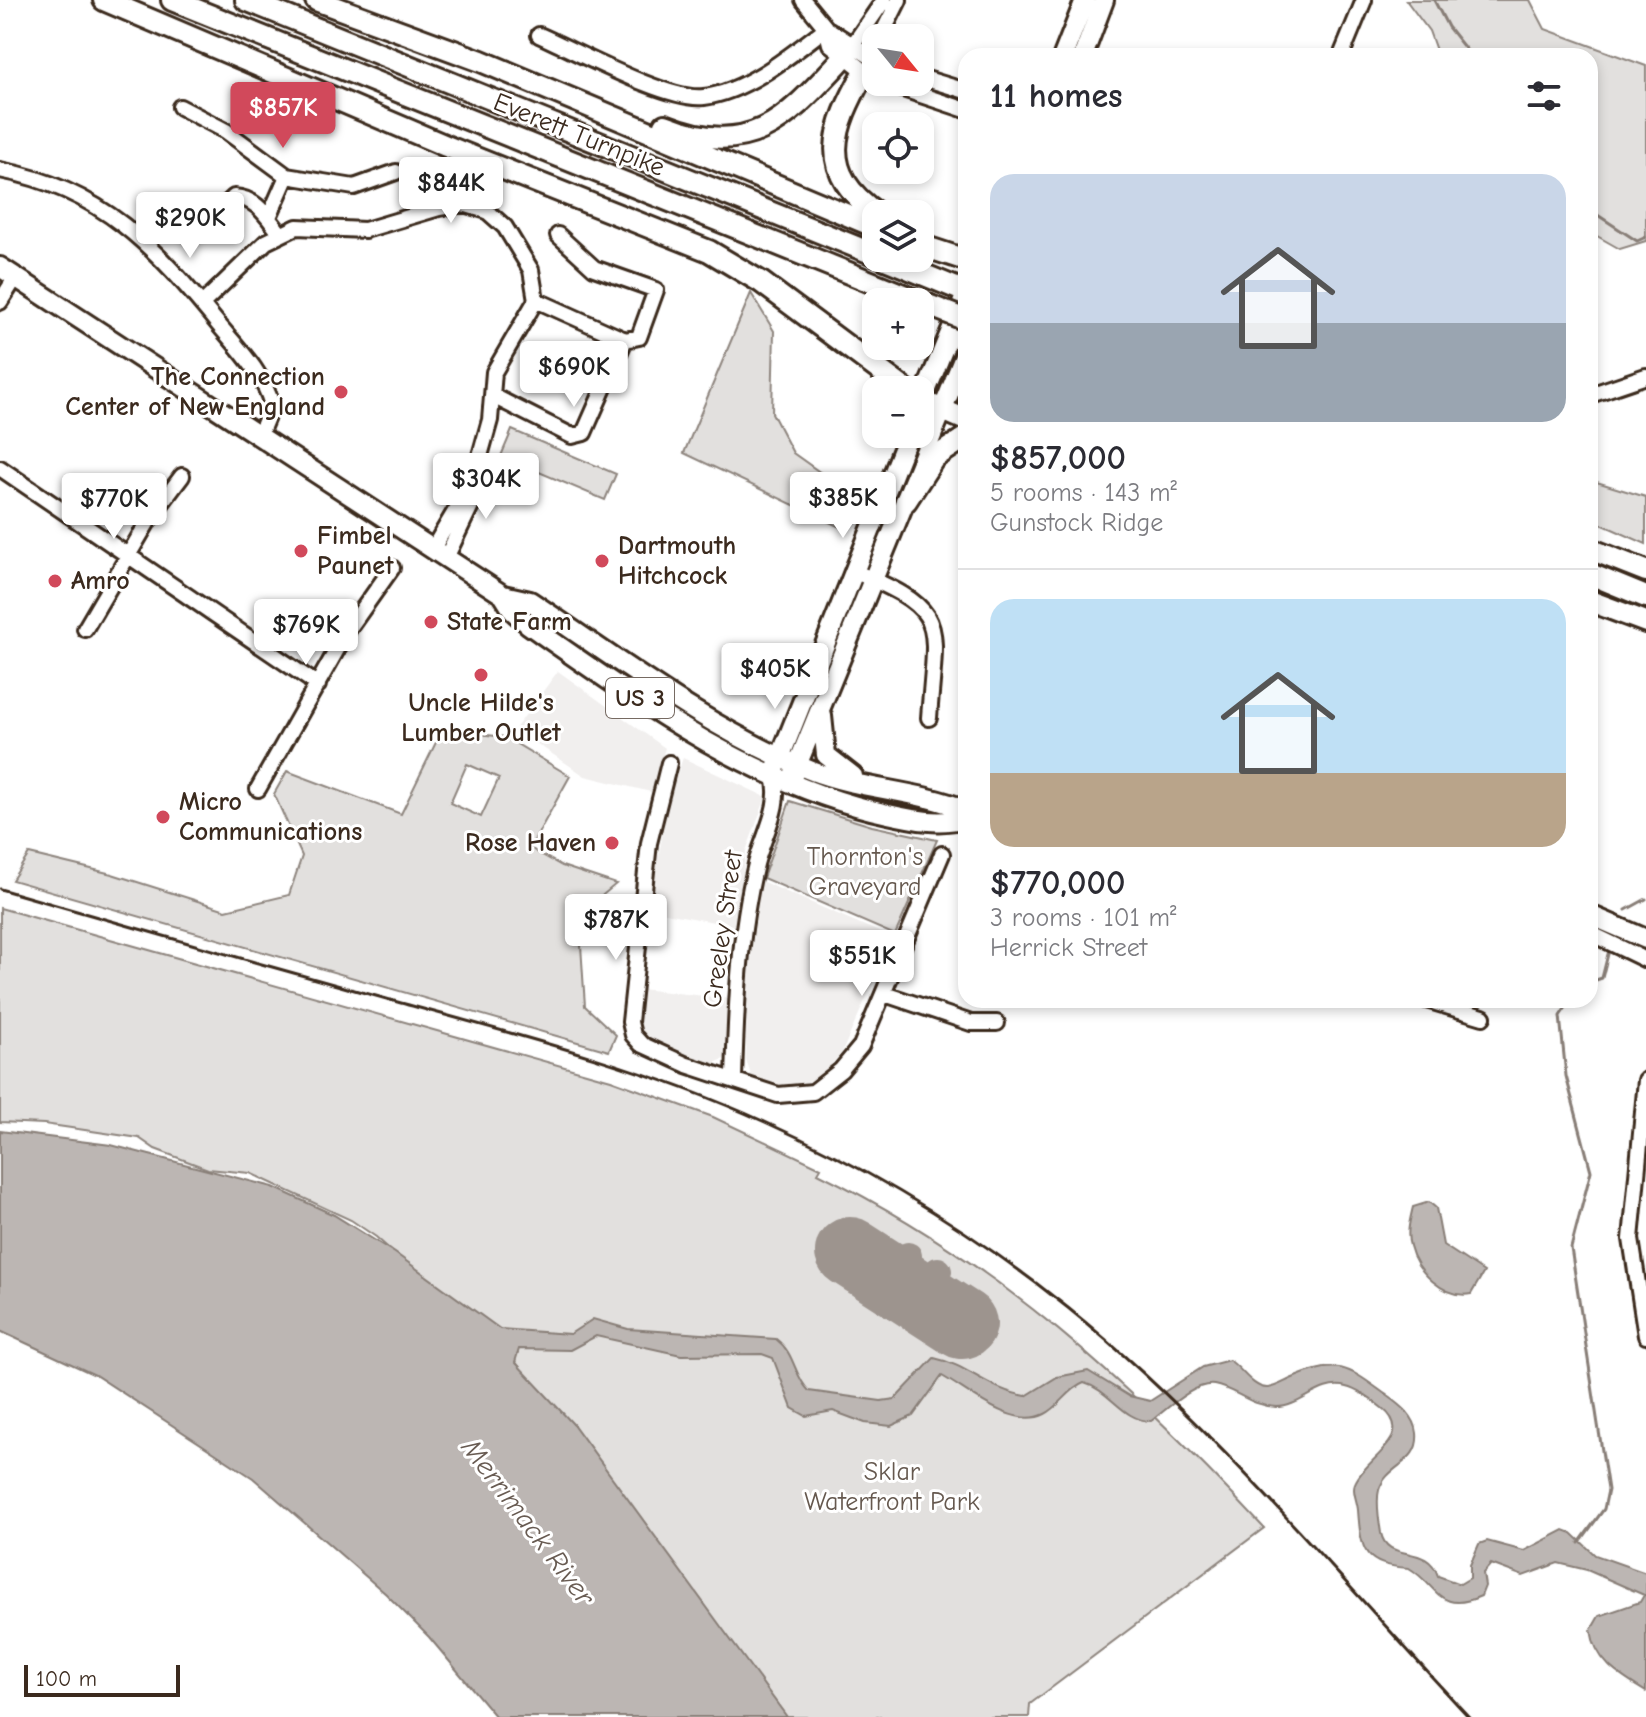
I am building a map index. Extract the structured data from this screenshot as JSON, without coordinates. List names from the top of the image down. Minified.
{"streets":{"highway":["Everett Turnpike"],"main road":["US 3","Greeley Street"]},"crossings":[["US 3","Greeley Street"]],"water":["Merrimack River"],"parks":["Thornton's Graveyard","Sklar Waterfront Park"],"places":["The Connection Center of New England","Fimbel Paunet","Dartmouth Hitchcock","Amro","State Farm","Uncle Hilde's Lumber Outlet","Micro Communications","Rose Haven"],"scale_bar":"100 m","north":"bottom right","page":{"map_buttons":["+","−"],"heading":"11 homes","price":["$857K","$844K","$290K","$690K","$304K","$385K","$770K","$769K","$405K","$787K","$551K"],"list":[{"name":"$857,000","note":"5 rooms · 143 m² · Gunstock Ridge"},{"name":"$770,000","note":"3 rooms · 101 m² · Herrick Street"}],"scale":"100 m"}}
